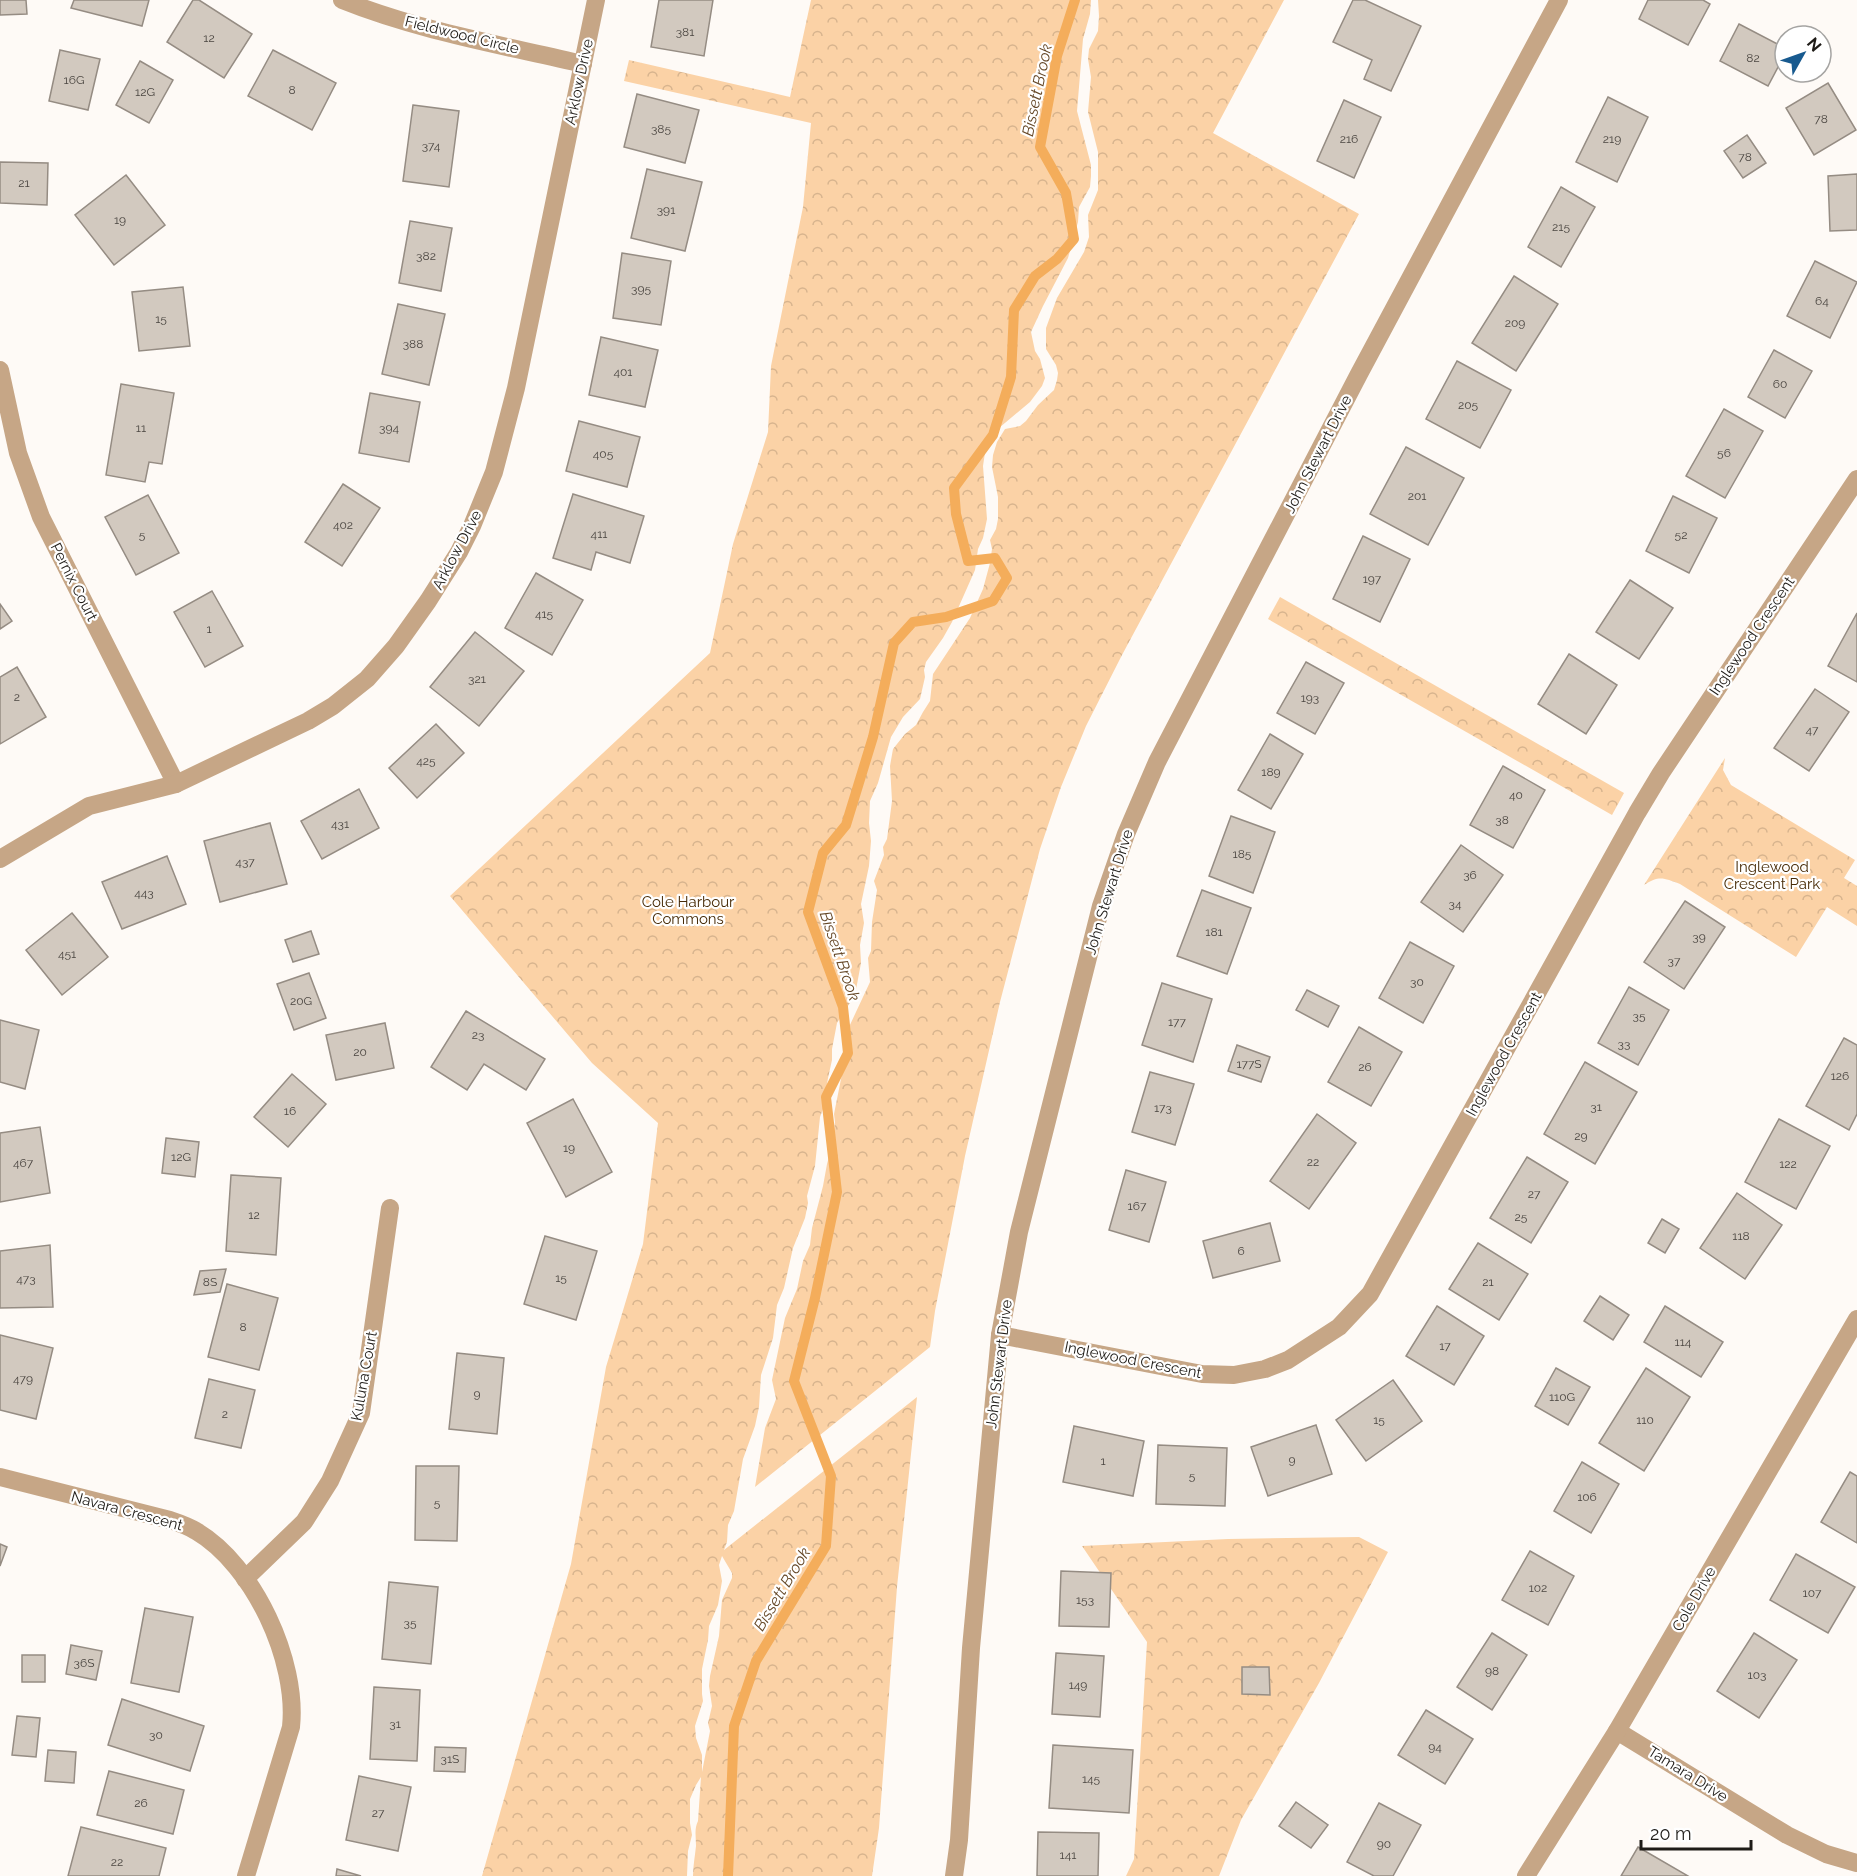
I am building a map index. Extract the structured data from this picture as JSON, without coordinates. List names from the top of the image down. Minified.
{"streets":{"street":["Fieldwood Circle","Arklow Drive","John Stewart Drive","Pernix Court","Inglewood Crescent","Kuluna Court","Navara Crescent","Cole Drive","Tamara Drive"]},"crossings":[["Fieldwood Circle","Arklow Drive"],["Arklow Drive","Pernix Court"],["John Stewart Drive","Inglewood Crescent"],["Kuluna Court","Navara Crescent"],["Cole Drive","Tamara Drive"]],"water":["Bissett Brook"],"parks":["Inglewood Crescent Park","Cole Harbour Commons"],"house_numbers":["381","12","82","16G","8","12G","78","385","216","219","374","78","21","391","19","215","382","395","64","15","209","388","401","60","205","11","394","56","405","201","402","411","5","52","197","415","1","321","2","193","47","425","189","40","38","431","185","437","36","443","34","181","39","451","37","30","20G","35","177","23","33","20","177S","26","126","31","173","16","29","19","12G","22","467","122","27","167","12","25","118","6","15","473","8S","21","8","114","17","479","9","110G","2","15","110","9","1","5","106","5","102","107","153","35","36S","98","103","149","31","30","94","31S","145","26","27","90","141","22"],"scale_bar":"20 m","north":"top right"}
